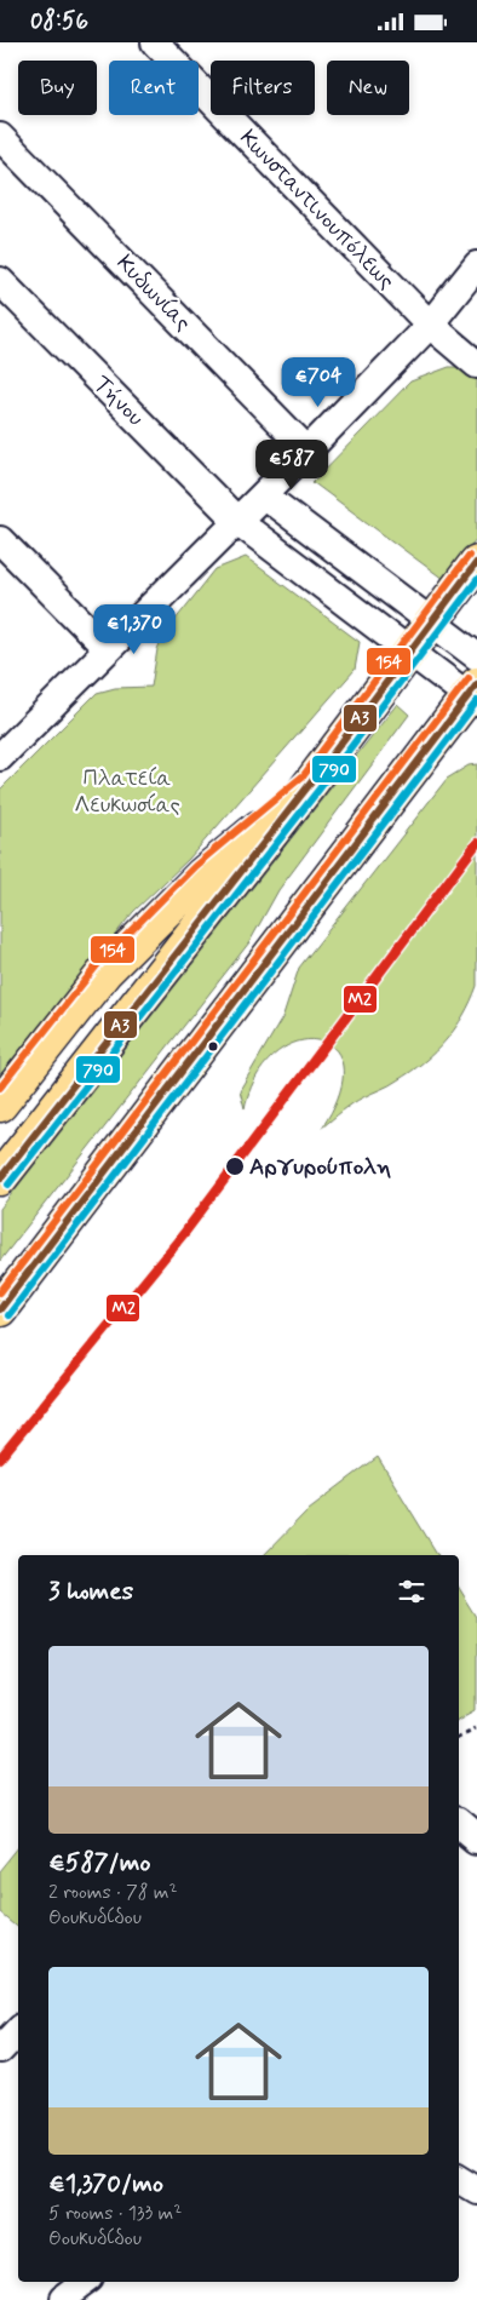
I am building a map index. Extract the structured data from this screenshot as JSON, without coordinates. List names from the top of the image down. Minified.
{"streets":{"street":["Κωνσταντινουπόλεως","Κυδωνίας","Τήνου"]},"parks":["Πλατεία Λευκωσίας"],"places":["Αργυρούπολη"],"lines":["transit line 154","transit line Α3","transit line 790","transit line Μ2"],"page":{"status":"08:56","chip":["Buy","Rent","Filters","New"],"price":["€704","€587","€1,370"],"heading":"3 homes","list":[{"name":"€587/mo","note":"2 rooms · 78 m² · Θουκυδίδου"},{"name":"€1,370/mo","note":"5 rooms · 133 m² · Θουκυδίδου"}]}}
